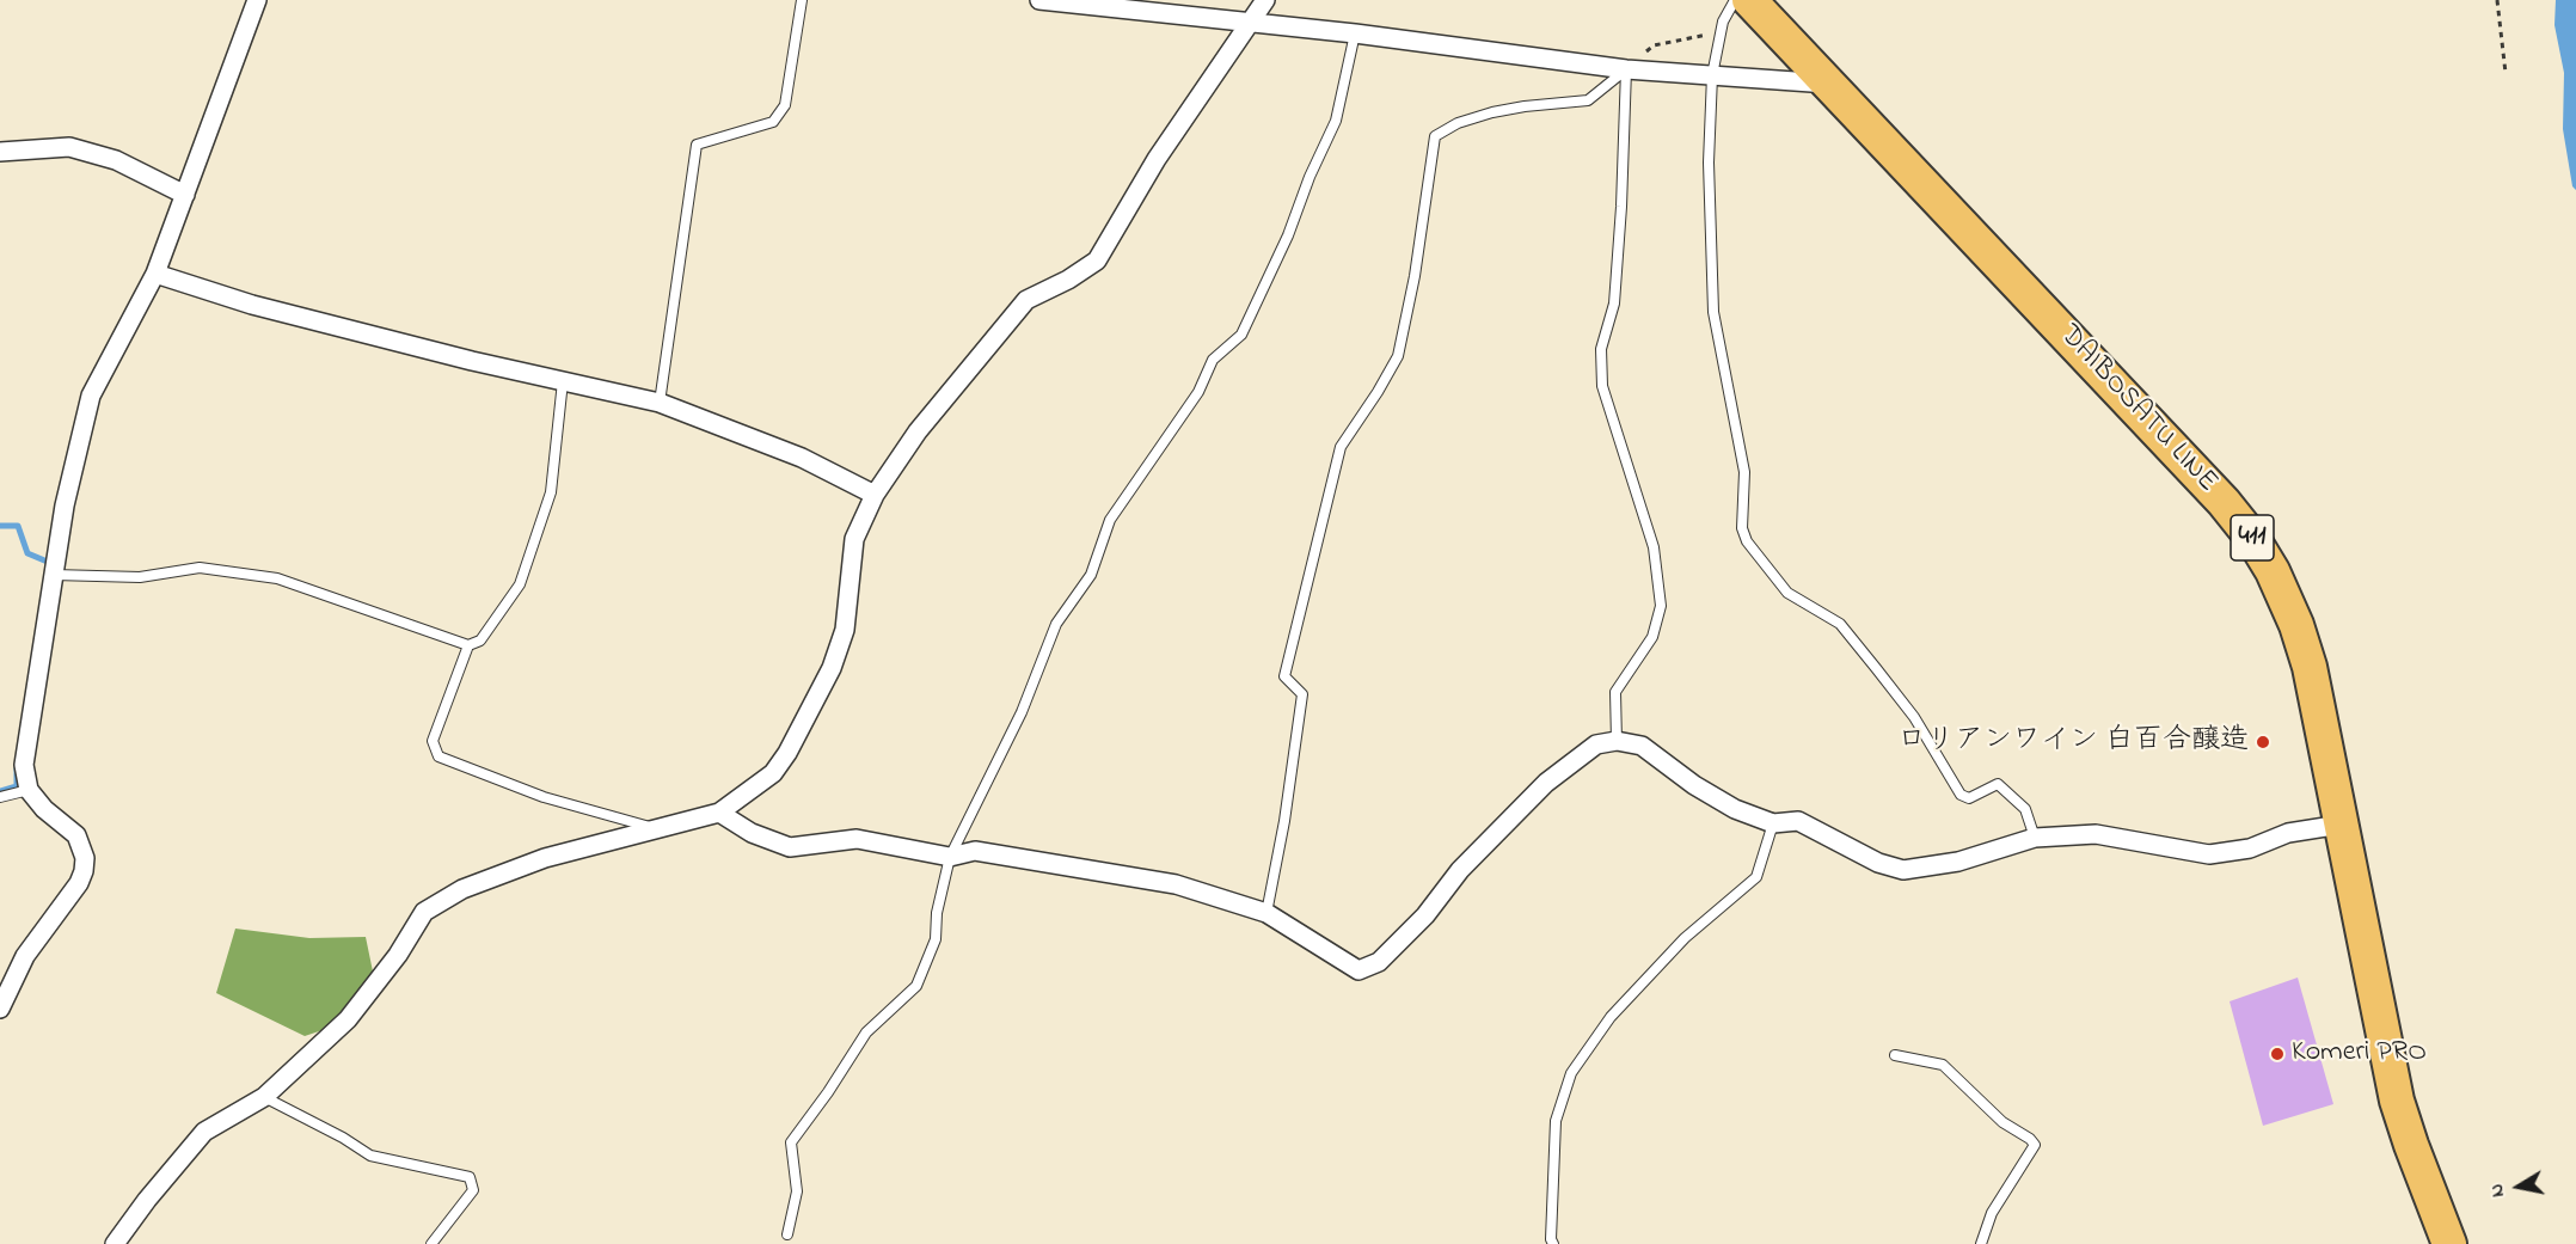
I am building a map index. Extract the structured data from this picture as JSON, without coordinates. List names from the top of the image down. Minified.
{"streets":{"highway":["DAIBOSATU LINE","411"]},"places":["ロリアンワイン 白百合醸造","Komeri PRO"],"north":"left"}
